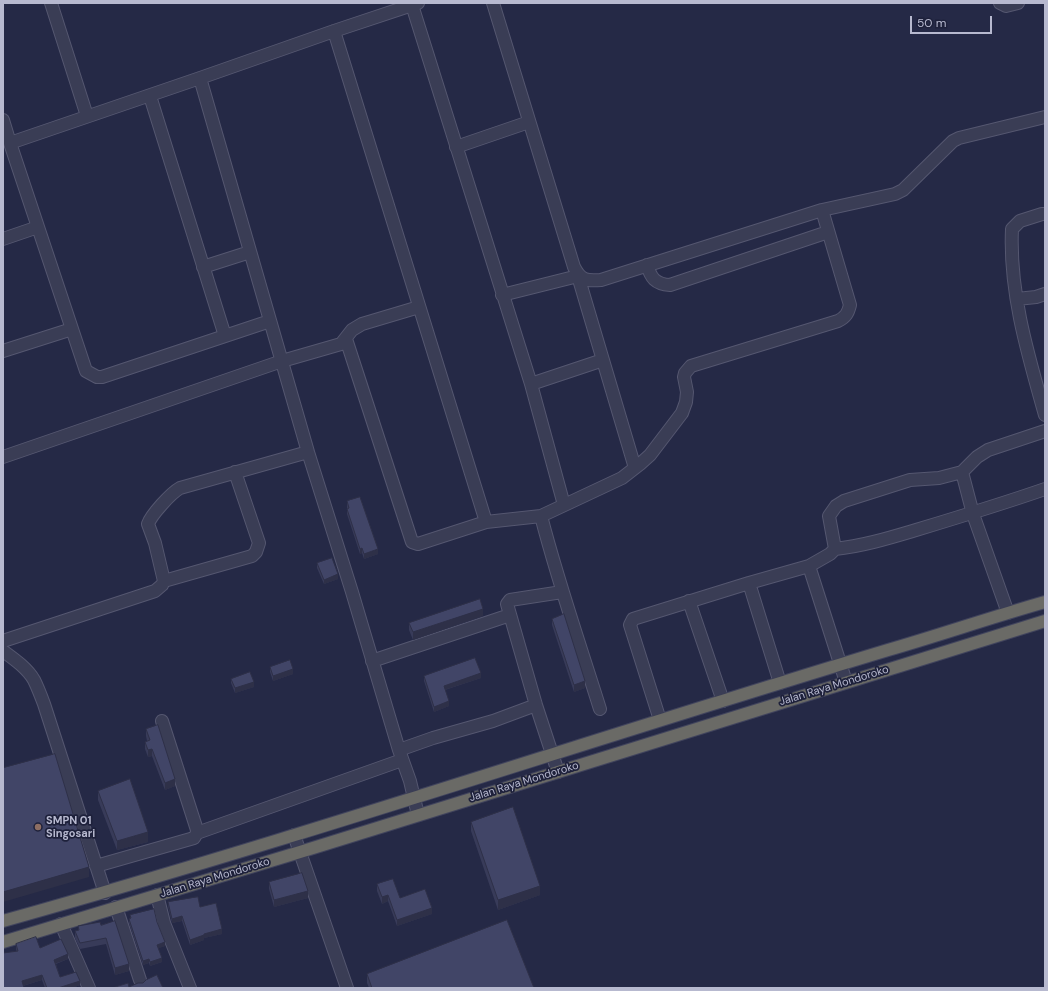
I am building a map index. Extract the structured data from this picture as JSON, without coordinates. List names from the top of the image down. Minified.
{"streets":{"highway":["Jalan Raya Mondoroko"]},"places":["SMPN 01 Singosari"],"scale_bar":"50 m"}
